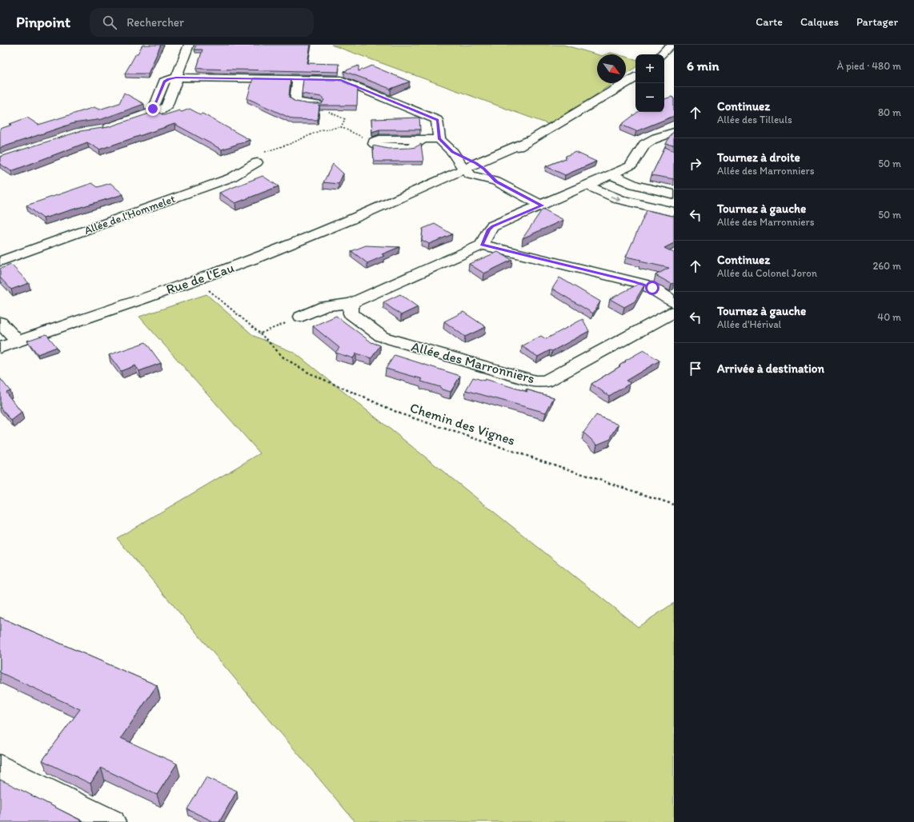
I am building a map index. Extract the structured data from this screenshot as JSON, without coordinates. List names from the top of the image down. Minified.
{"streets":{"street":["Allée de l'Hommelet","Rue de l'Eau","Allée des Marronniers"],"path":["Chemin des Vignes"]},"crossings":[["Rue de l'Eau","Chemin des Vignes"]],"north":"bottom right","page":{"header":"Pinpoint","search":"Rechercher","nav":["Carte","Calques","Partager"],"heading":["6 min","À pied · 480 m"],"map_buttons":["+","−"],"list":[["Continuez","Allée des Tilleuls","80 m"],["Tournez à droite","Allée des Marronniers","50 m"],["Tournez à gauche","Allée des Marronniers","50 m"],["Continuez","Allée du Colonel Joron","260 m"],["Tournez à gauche","Allée d'Hérival","40 m"],"Arrivée à destination"]}}
